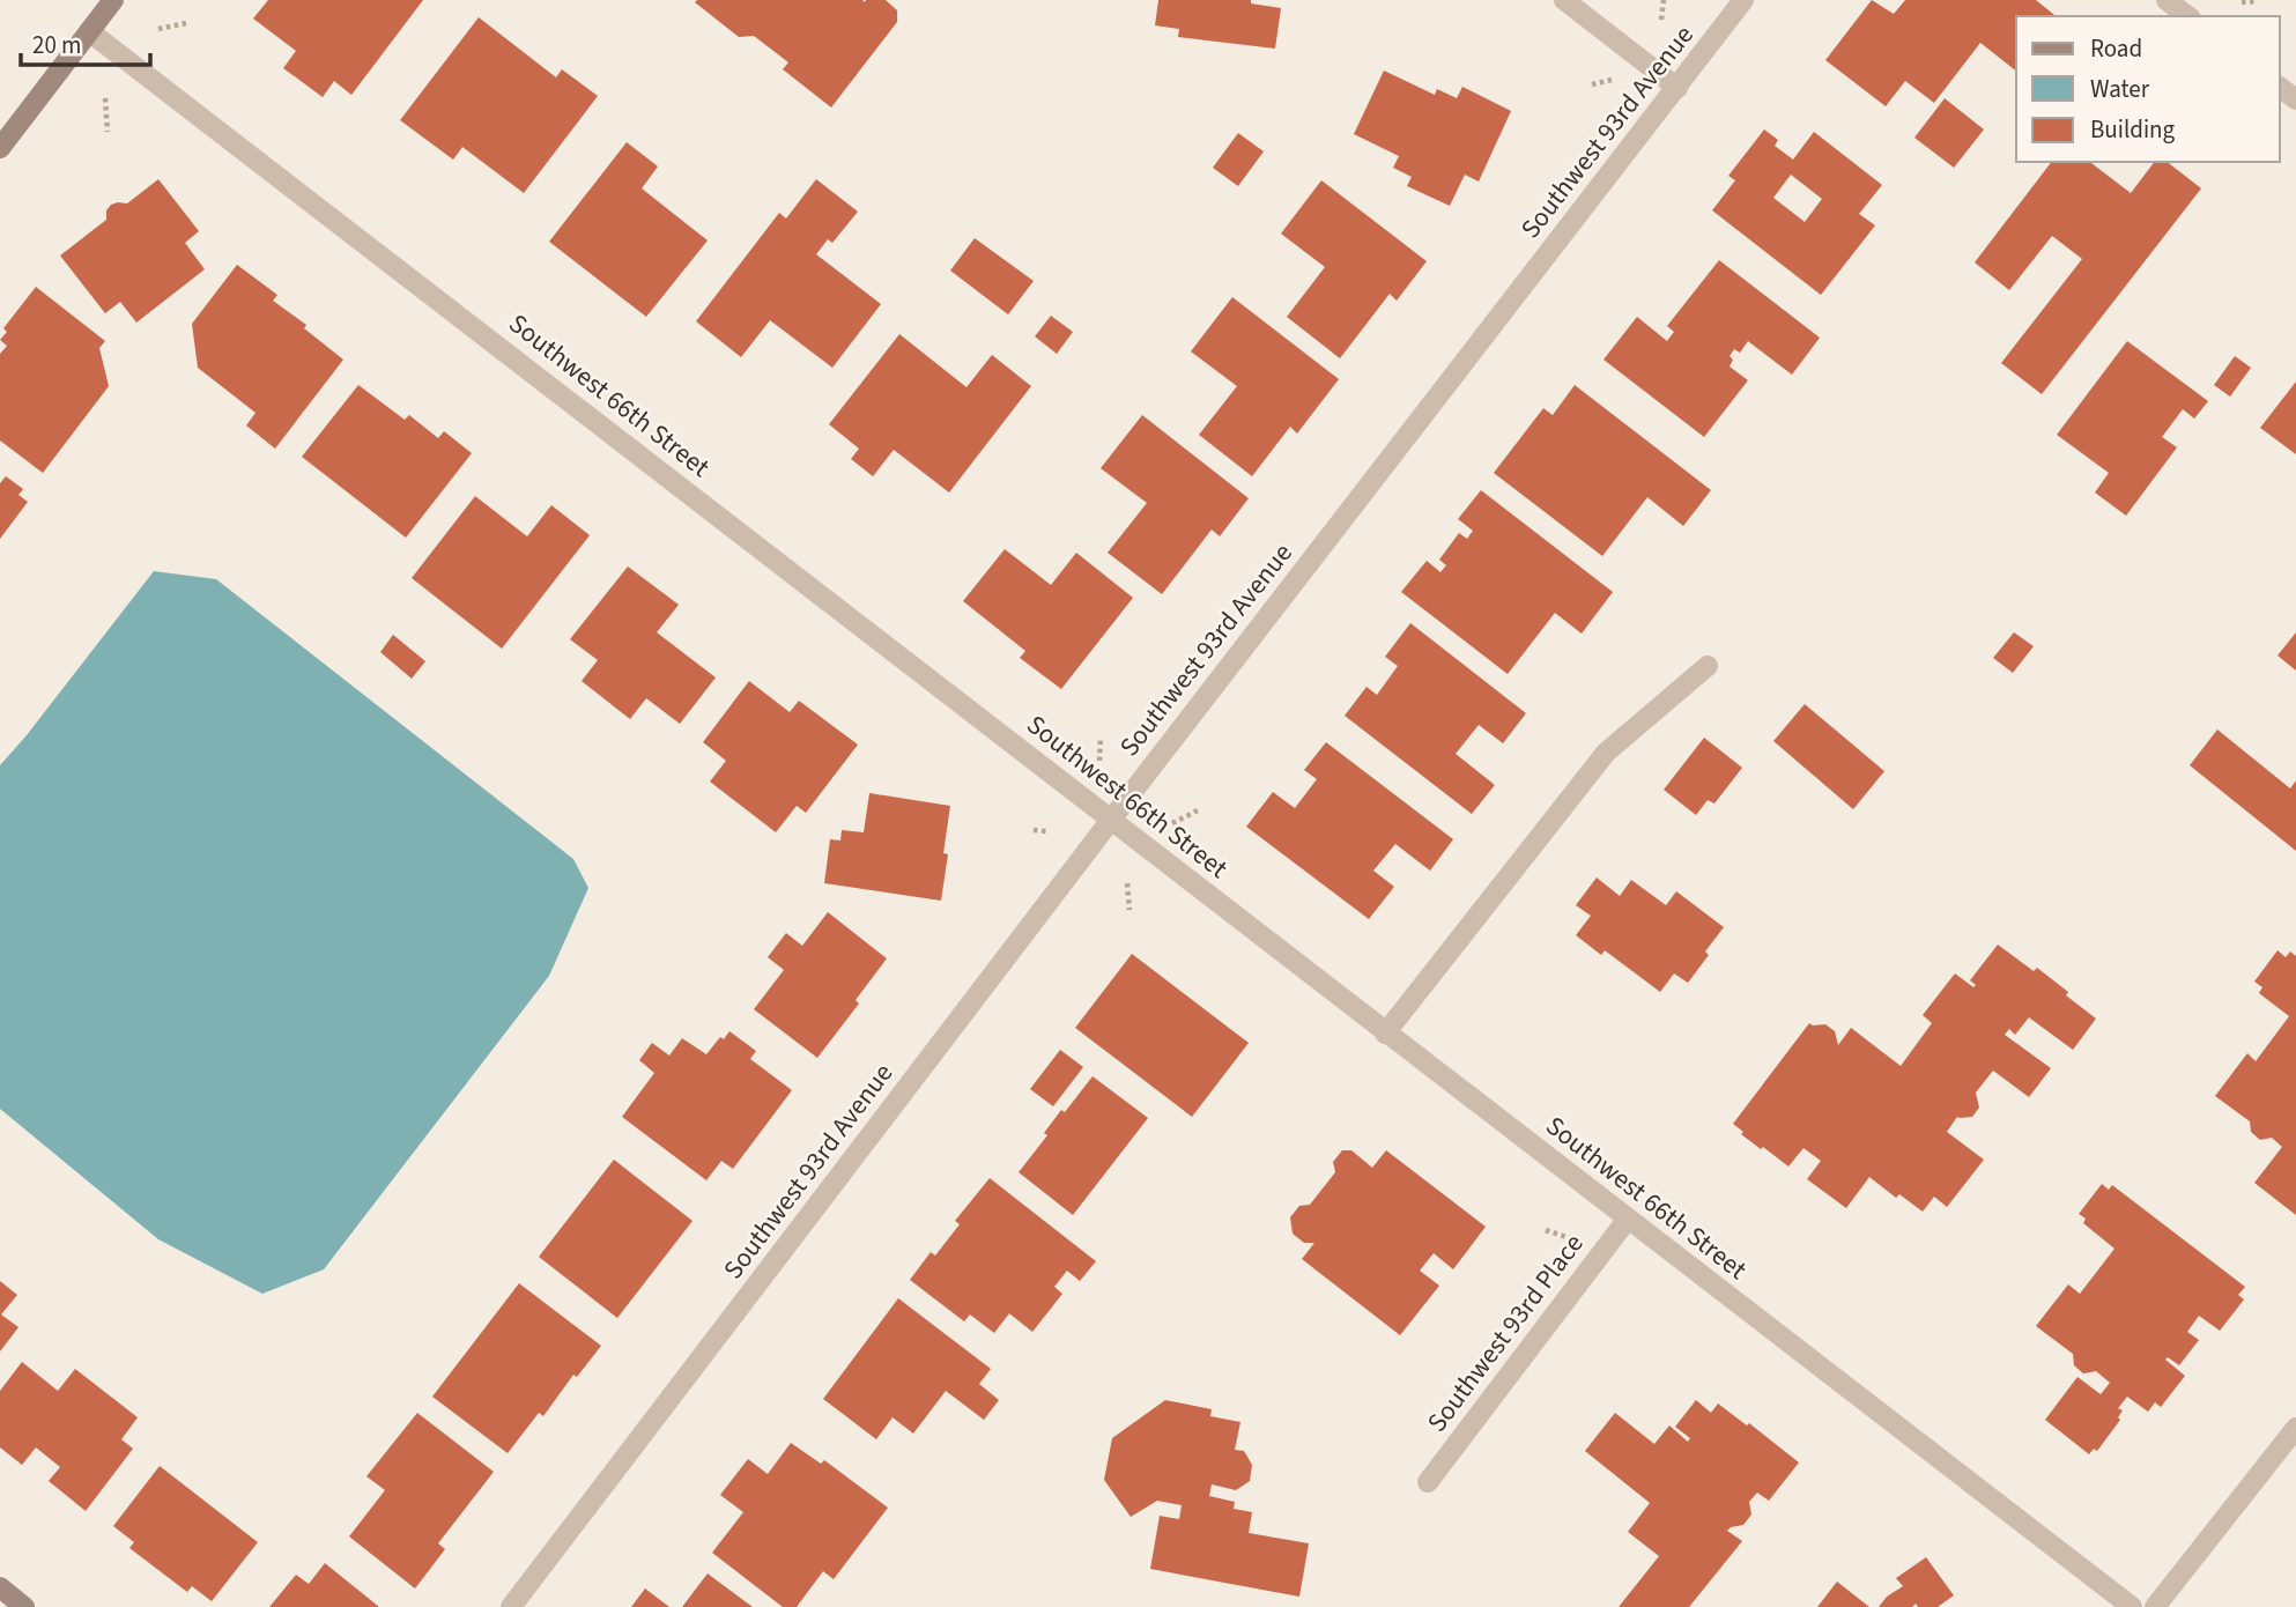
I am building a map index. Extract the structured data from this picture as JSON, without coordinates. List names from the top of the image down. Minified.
{"streets":{"street":["Southwest 93rd Avenue","Southwest 66th Street","Southwest 93rd Place"]},"crossings":[["Southwest 93rd Avenue","Southwest 66th Street"],["Southwest 66th Street","Southwest 93rd Place"]],"legend":["Road","Water","Building"],"scale_bar":"20 m"}
